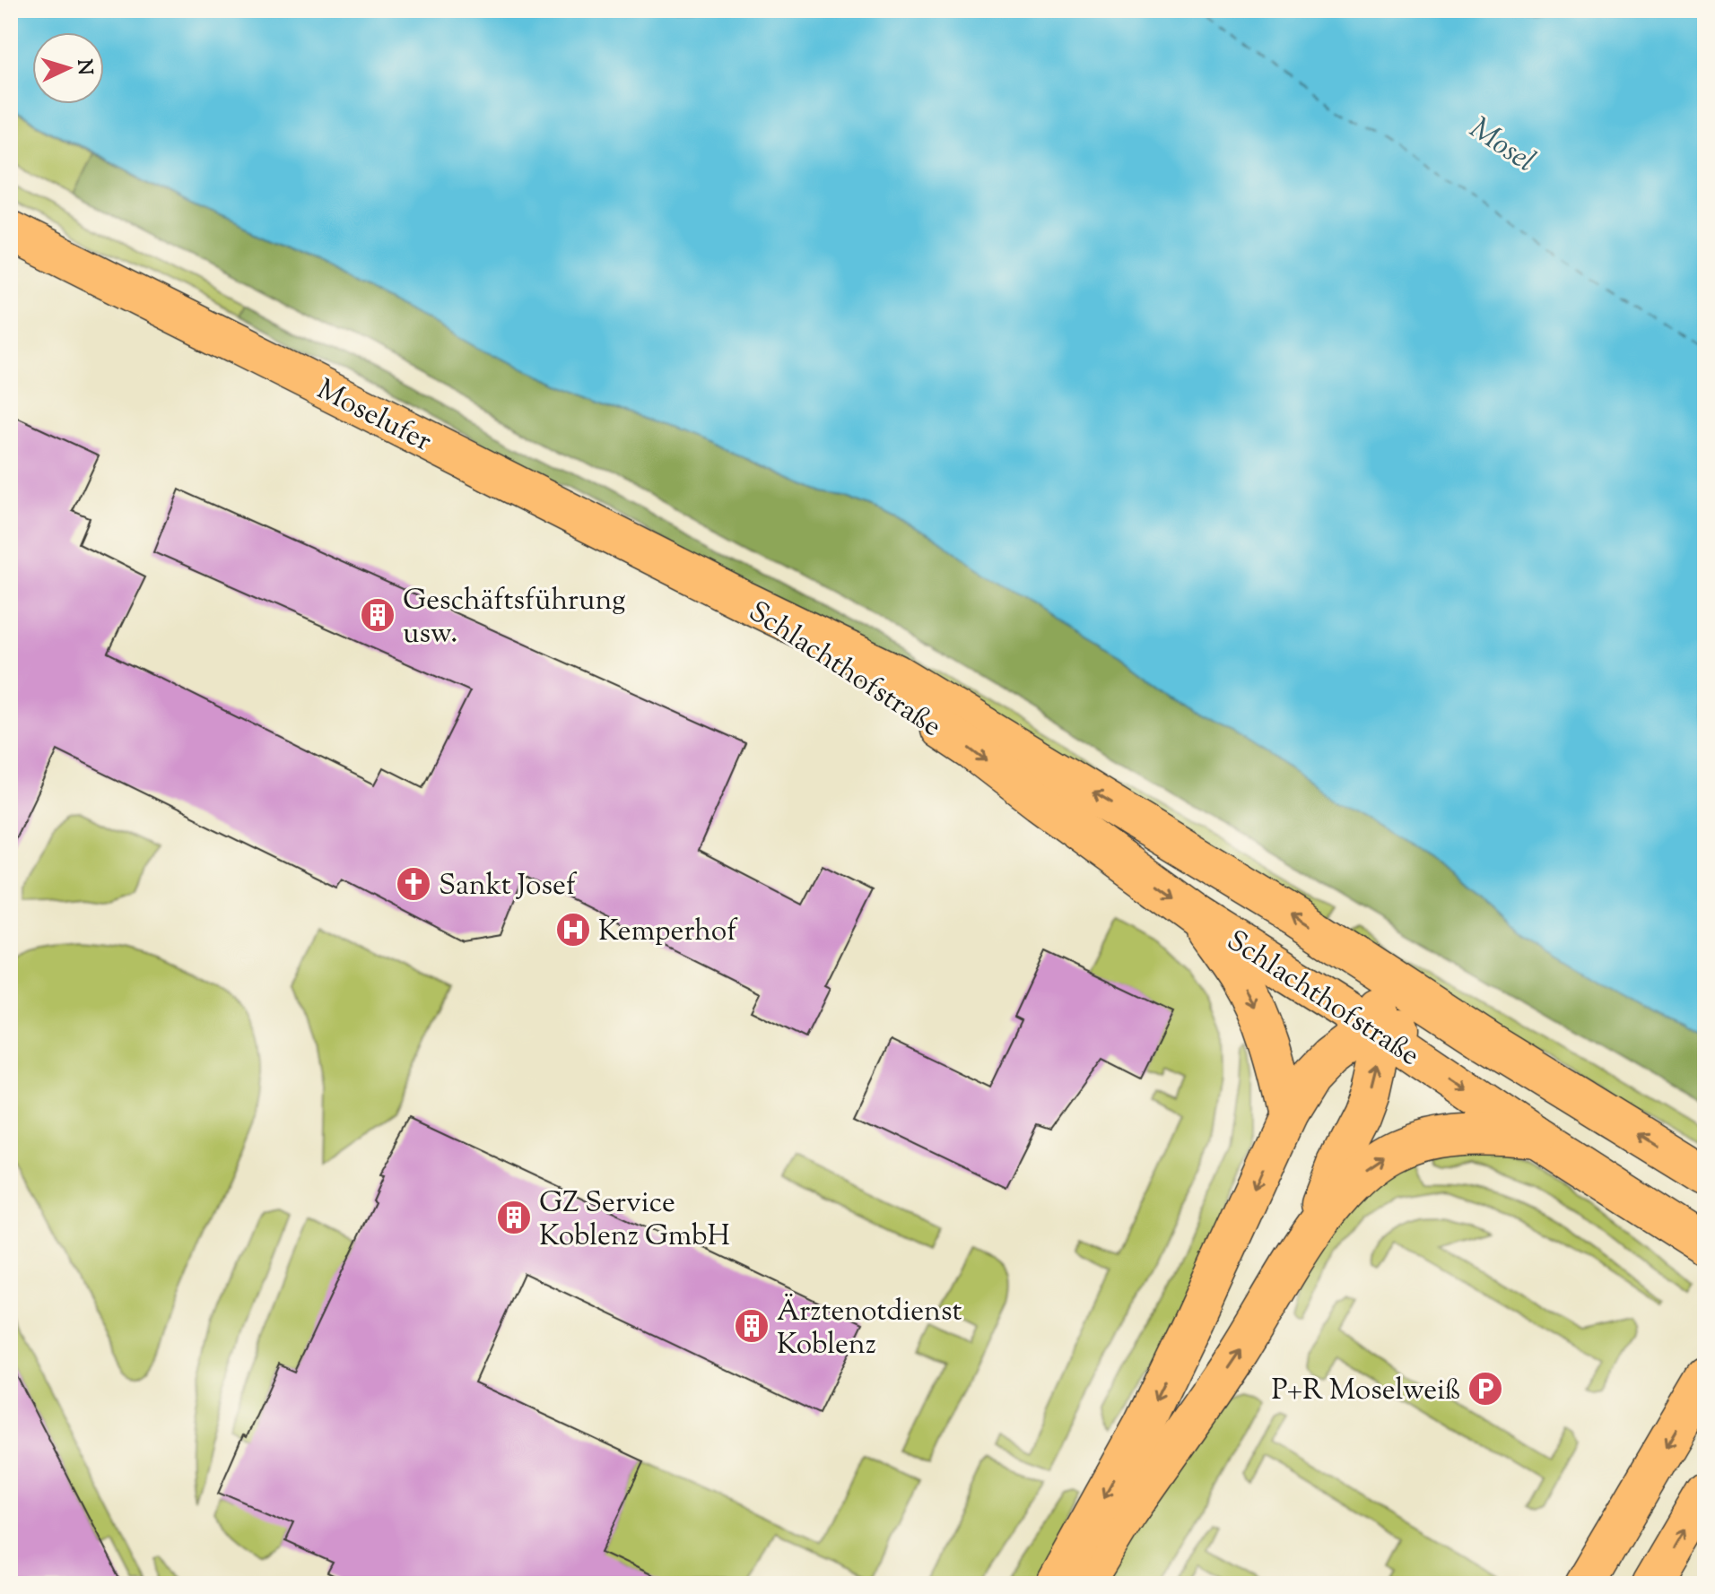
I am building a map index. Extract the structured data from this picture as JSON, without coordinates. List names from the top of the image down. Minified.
{"streets":{"main road":["Moselufer","Schlachthofstraße"]},"crossings":[["Moselufer","Schlachthofstraße"]],"water":["Mosel"],"places":{"building":["Geschäftsführung usw.","GZ Service Koblenz GmbH","Ärztenotdienst Koblenz"],"church":["Sankt Josef"],"hospital":["Kemperhof"],"parking":["P+R Moselweiß"]},"north":"right"}
